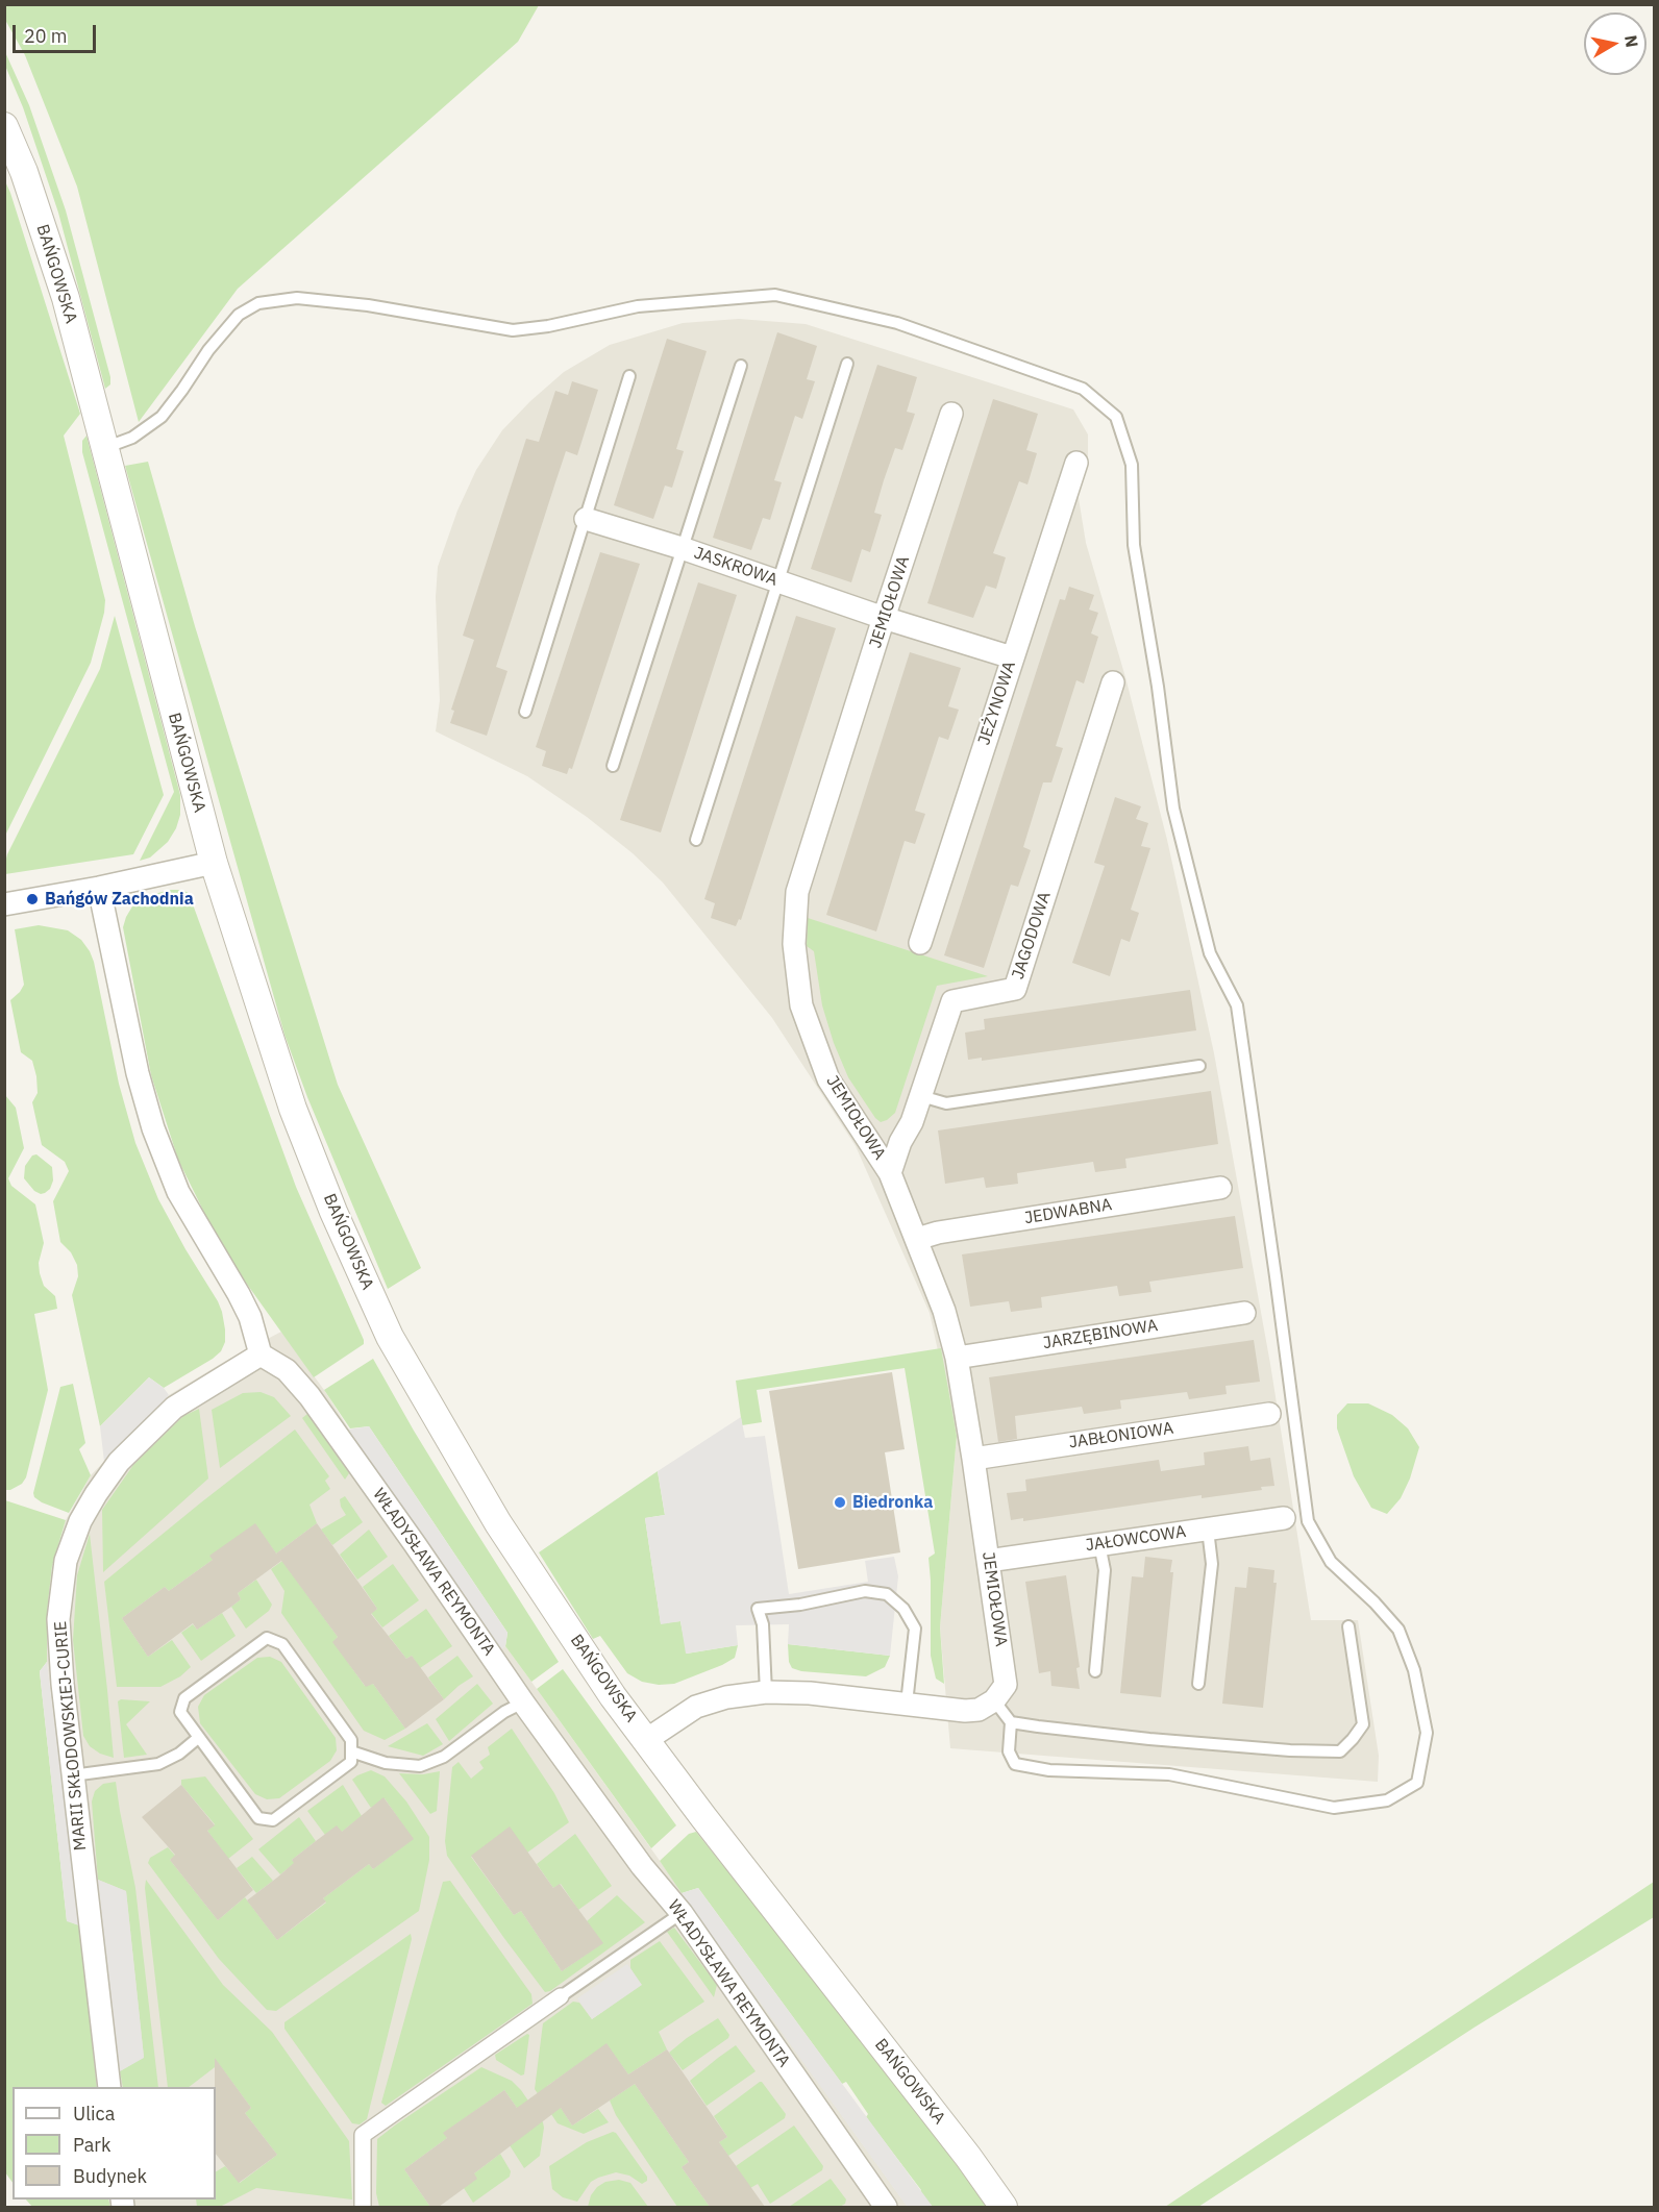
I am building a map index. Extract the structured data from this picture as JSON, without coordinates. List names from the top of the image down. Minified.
{"streets":{"street":["BAŃGOWSKA","JASKROWA","JEMIOŁOWA","JEŻYNOWA","JAGODOWA","JEDWABNA","JARZĘBINOWA","JABŁONIOWA","JAŁOWCOWA","WŁADYSŁAWA REYMONTA","MARII SKŁODOWSKIEJ-CURIE"]},"crossings":[["JASKROWA","JEMIOŁOWA"],["JASKROWA","JEŻYNOWA"],["JEMIOŁOWA","JAGODOWA"],["JEMIOŁOWA","JEDWABNA"],["JEMIOŁOWA","JARZĘBINOWA"],["JEMIOŁOWA","JABŁONIOWA"],["JEMIOŁOWA","JAŁOWCOWA"],["WŁADYSŁAWA REYMONTA","MARII SKŁODOWSKIEJ-CURIE"]],"places":["Bańgów Zachodnia","Biedronka"],"legend":["Ulica","Park","Budynek"],"scale_bar":"20 m","north":"right"}
